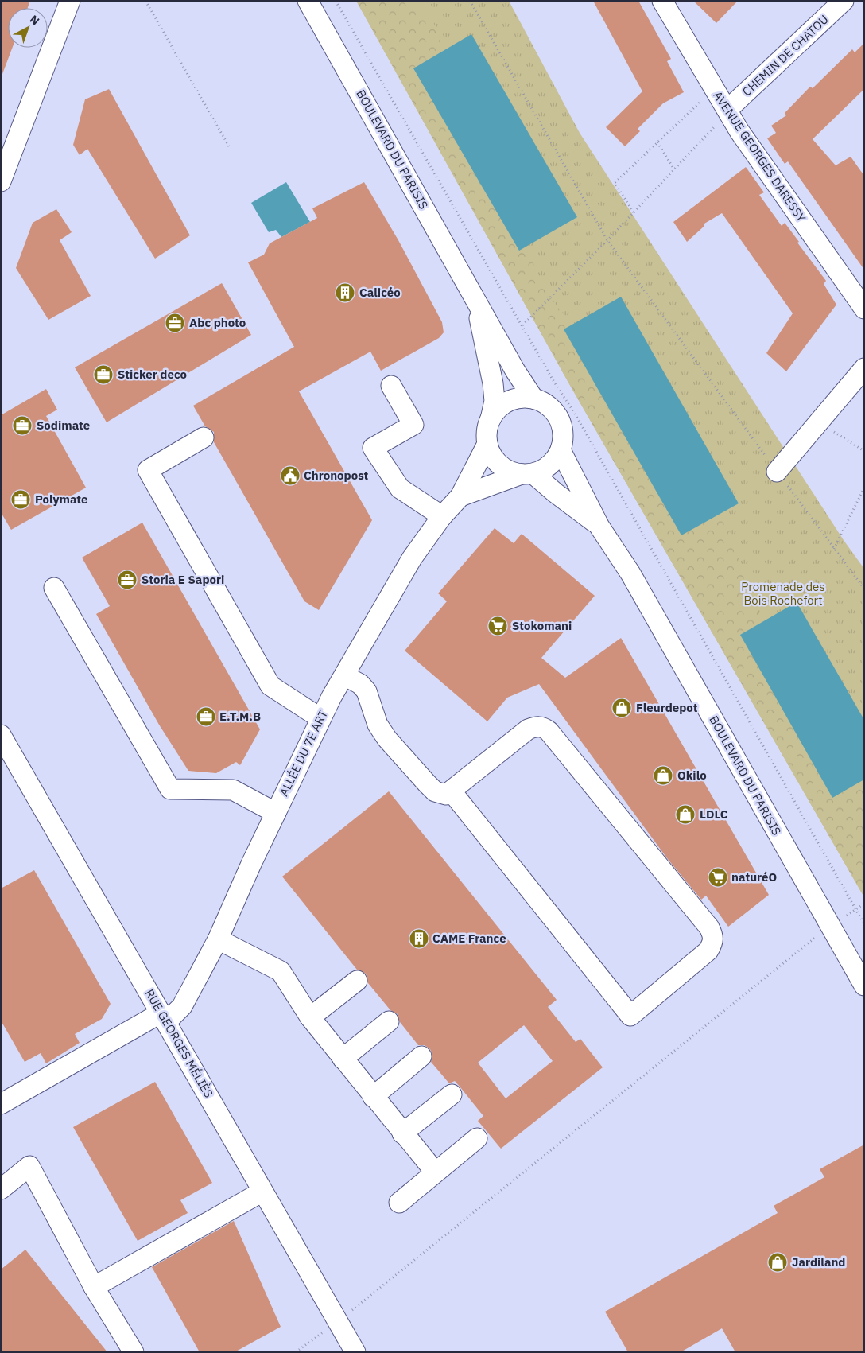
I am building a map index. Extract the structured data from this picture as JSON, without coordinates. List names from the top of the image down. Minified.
{"streets":{"street":["CHEMIN DE CHATOU","BOULEVARD DU PARISIS","AVENUE GEORGES DARESSY","ALLÉE DU 7E ART","RUE GEORGES MÉLIÈS"]},"crossings":[["CHEMIN DE CHATOU","AVENUE GEORGES DARESSY"],["BOULEVARD DU PARISIS","ALLÉE DU 7E ART"],["ALLÉE DU 7E ART","RUE GEORGES MÉLIÈS"]],"parks":["Promenade des Bois Rochefort"],"places":{"building":["Calicéo","CAME France"],"office":["Abc photo","Sticker deco","Sodimate","Polymate","Storia E Sapori","E.T.M.B"],"public building":["Chronopost"],"supermarket":["Stokomani","naturéO"],"shop":["Fleurdepot","Okilo","LDLC","Jardiland"]},"north":"top right"}
